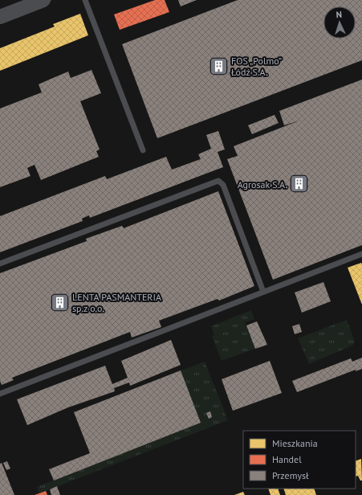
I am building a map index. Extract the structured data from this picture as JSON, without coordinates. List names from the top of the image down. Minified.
{"places":{"building":["FOS „Polmo” Łódź S.A.","Agrosak S.A.","LENTA PASMANTERIA sp.z o.o."]},"legend":["Mieszkania","Handel","Przemysł"],"north":"top"}
